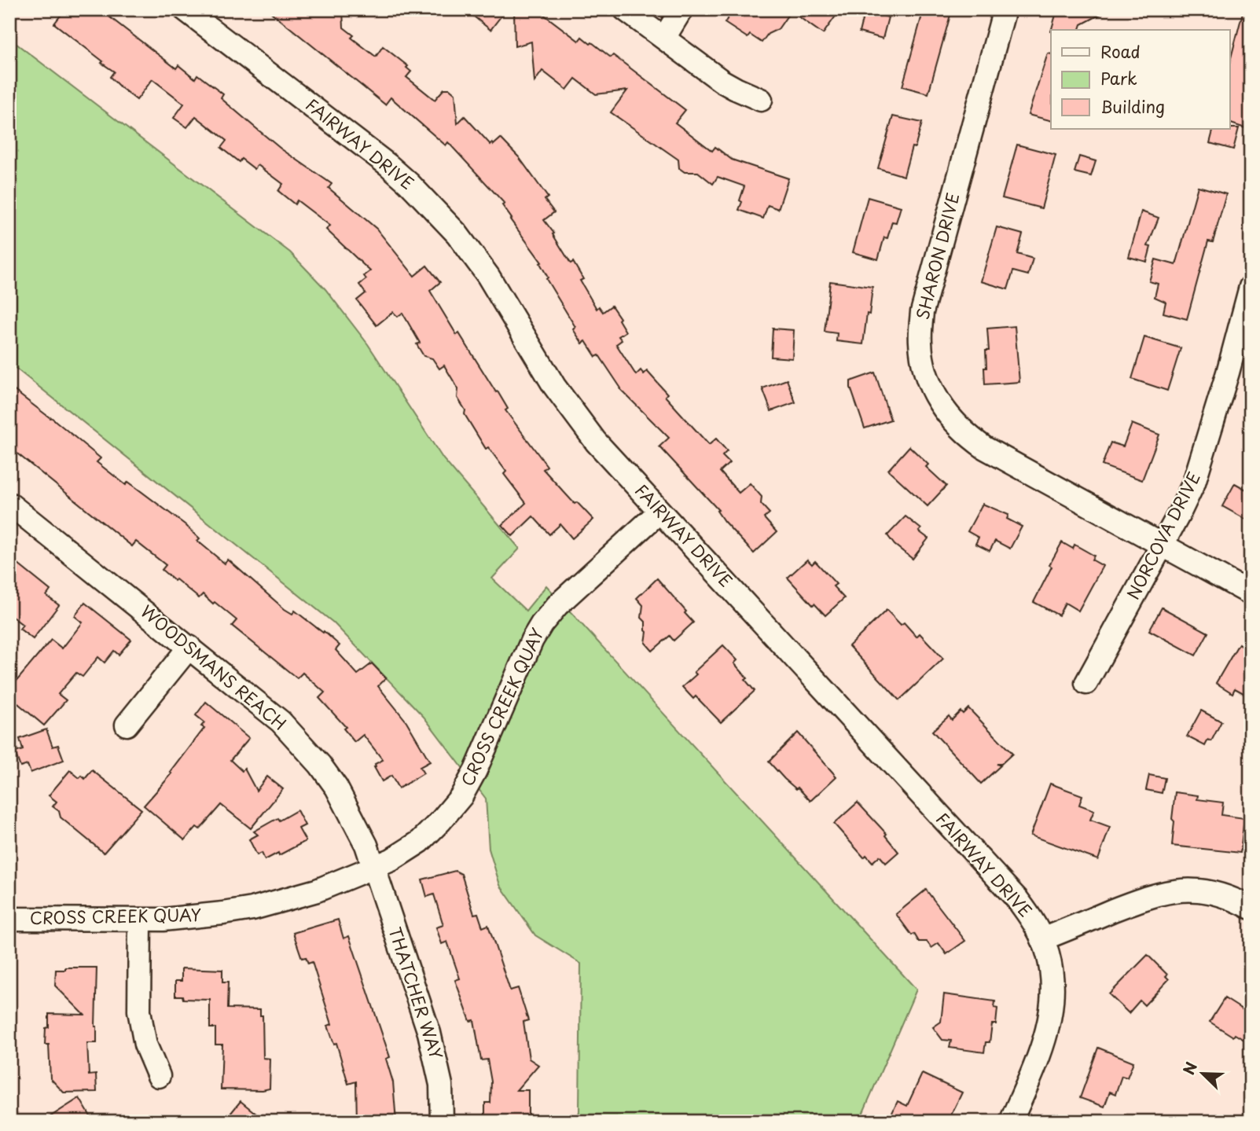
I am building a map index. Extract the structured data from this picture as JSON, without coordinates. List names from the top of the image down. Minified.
{"streets":{"street":["FAIRWAY DRIVE","SHARON DRIVE","NORCOVA DRIVE","WOODSMANS REACH","CROSS CREEK QUAY","THATCHER WAY"]},"crossings":[["FAIRWAY DRIVE","CROSS CREEK QUAY"],["SHARON DRIVE","NORCOVA DRIVE"],["WOODSMANS REACH","CROSS CREEK QUAY"],["WOODSMANS REACH","THATCHER WAY"],["CROSS CREEK QUAY","THATCHER WAY"]],"legend":["Road","Park","Building"],"north":"top left"}
